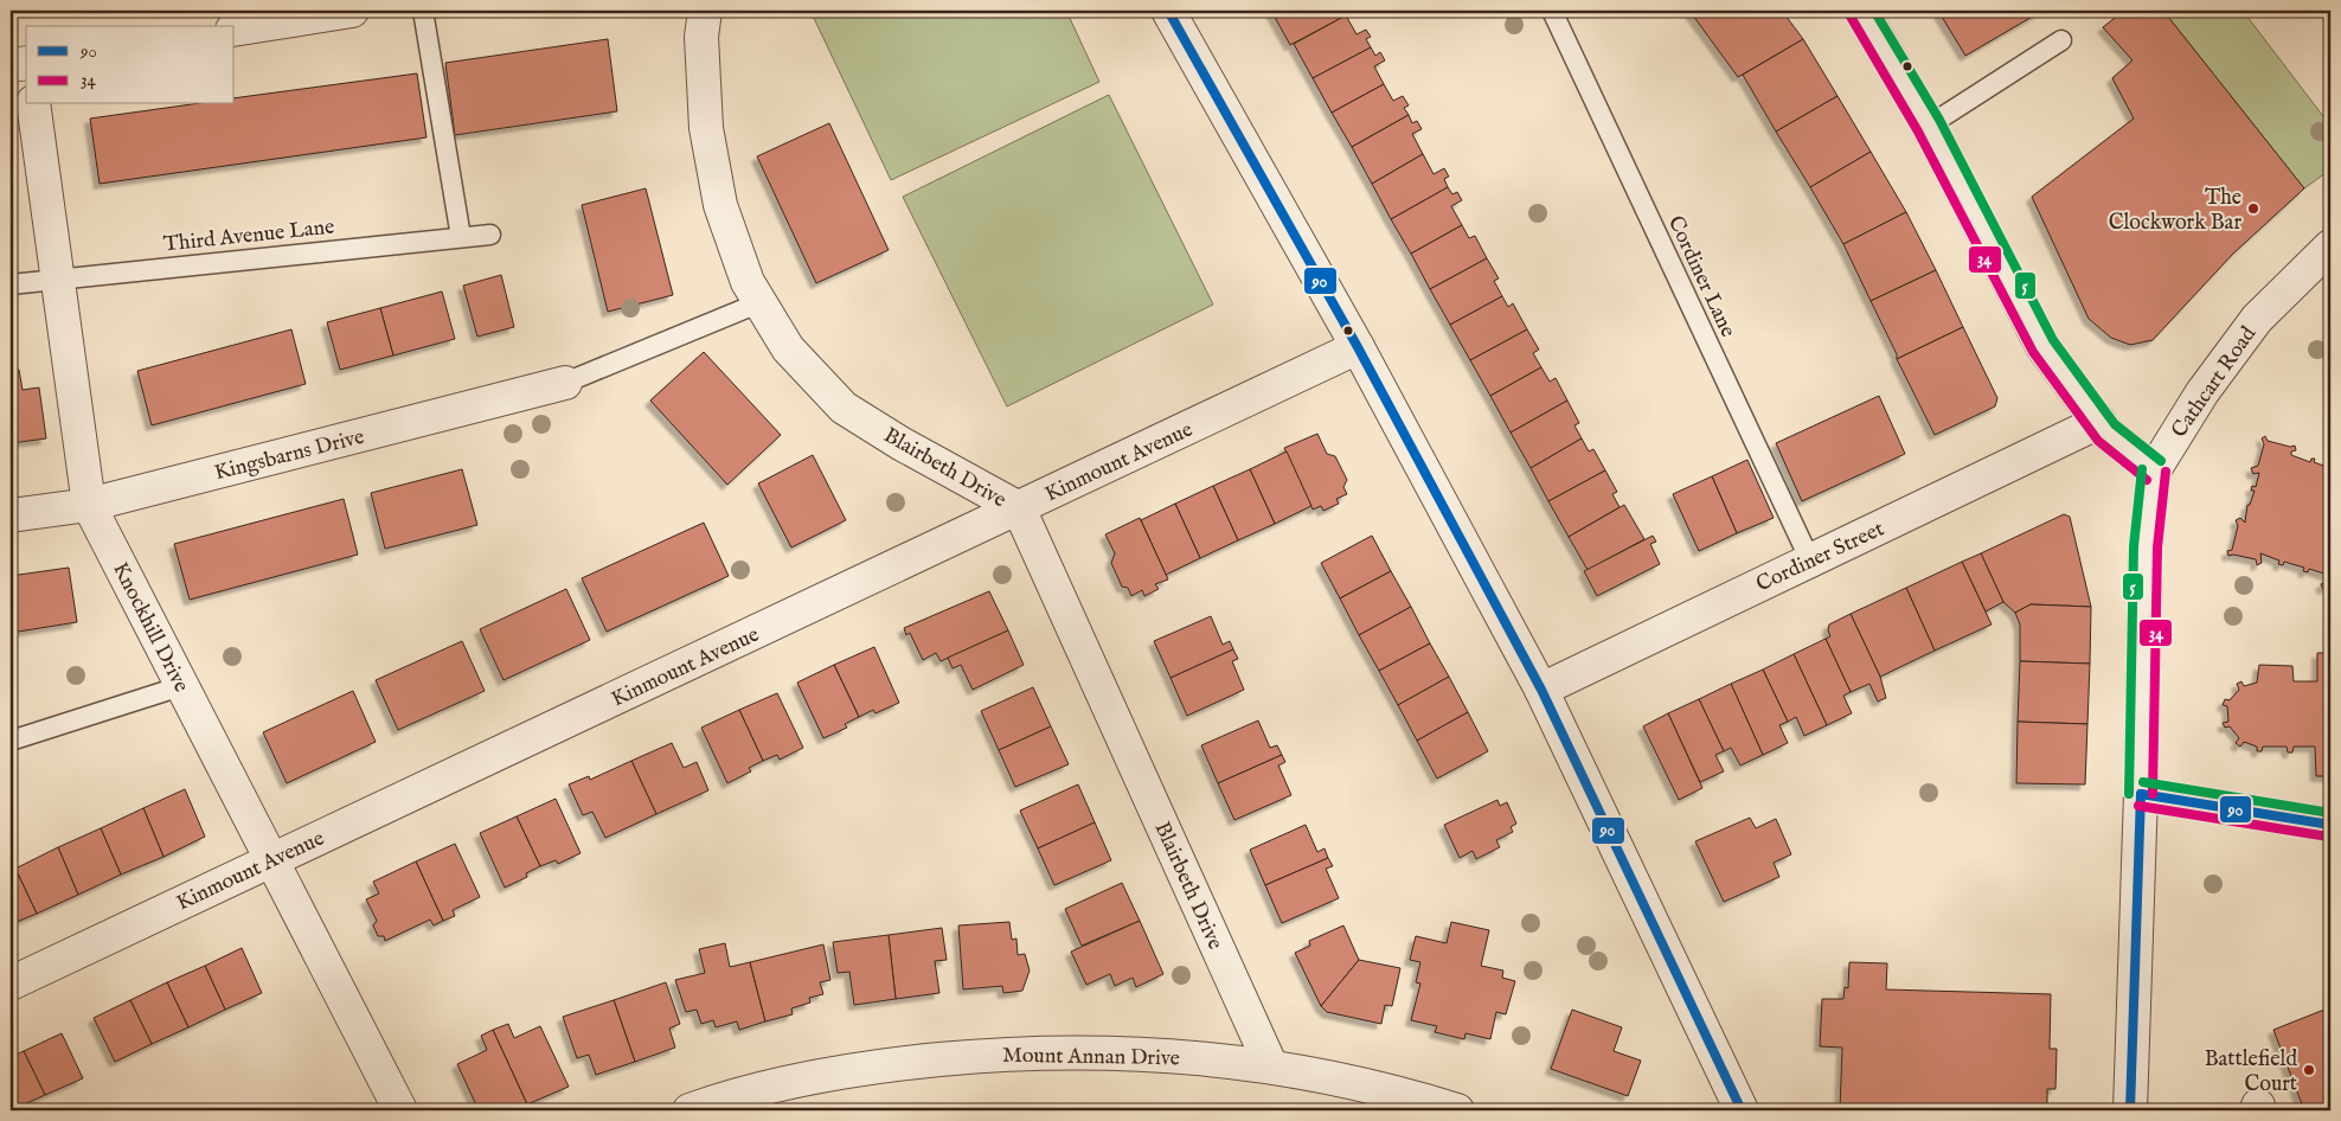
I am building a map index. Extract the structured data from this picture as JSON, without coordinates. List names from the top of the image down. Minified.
{"streets":{"street":["Cathcart Road","Kingsbarns Drive","Kinmount Avenue","Blairbeth Drive","Cordiner Street","Knockhill Drive","Mount Annan Drive"],"lane":["Third Avenue Lane","Cordiner Lane"]},"crossings":[["Third Avenue Lane","Knockhill Drive"],["Cordiner Lane","Cordiner Street"],["Kingsbarns Drive","Knockhill Drive"],["Kinmount Avenue","Blairbeth Drive"],["Kinmount Avenue","Knockhill Drive"],["Blairbeth Drive","Mount Annan Drive"]],"places":["The Clockwork Bar","Battlefield Court"],"lines":["transit line 90","transit line 5","transit line 34"],"legend":["90","34"]}
